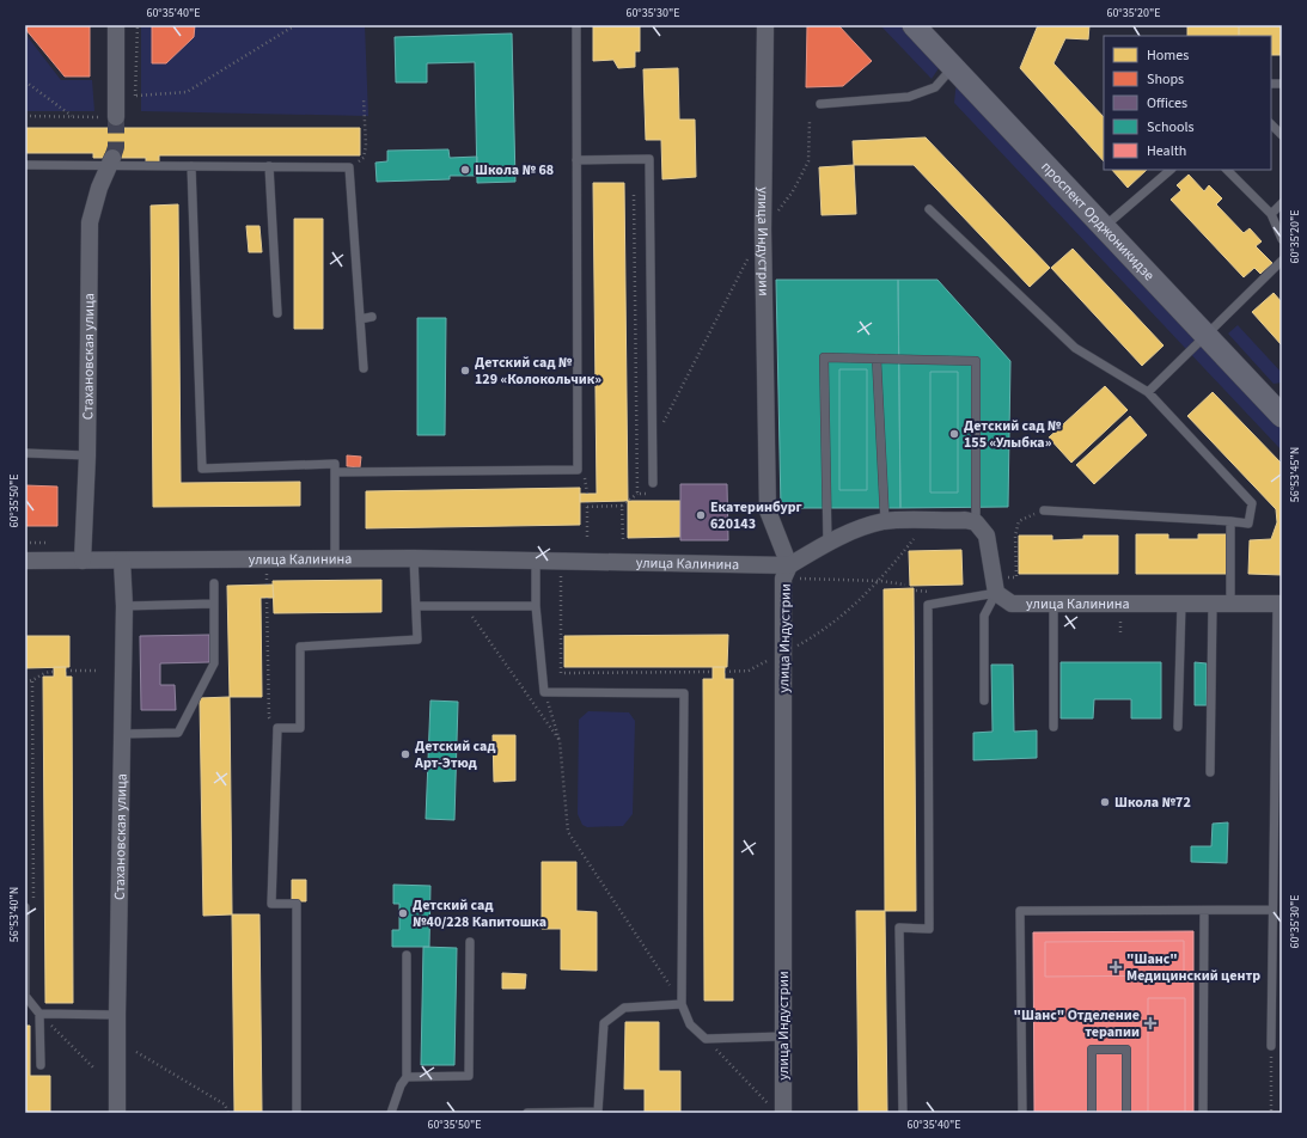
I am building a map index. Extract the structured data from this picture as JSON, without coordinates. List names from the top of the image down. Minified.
{"streets":{"street":["проспект Орджоникидзе","улица Индустрии","Стахановская улица","улица Калинина"]},"crossings":[["улица Индустрии","улица Калинина"],["Стахановская улица","улица Калинина"]],"places":{"other":["Школа № 68","Детский сад № 129 «Колокольчик»","Детский сад № 155 «Улыбка»","Екатеринбург 620143","Детский сад Арт-Этюд","Школа №72","Детский сад №40/228 Капитошка"],"health":["\"Шанс\" Медицинский центр","\"Шанс\" Отделение терапии"]},"legend":["Homes","Shops","Offices","Schools","Health"],"coordinates":["60°35'40\"E","60°35'30\"E","60°35'20\"E","56°53'45\"N","60°35'50\"E","56°53'40\"N"]}
